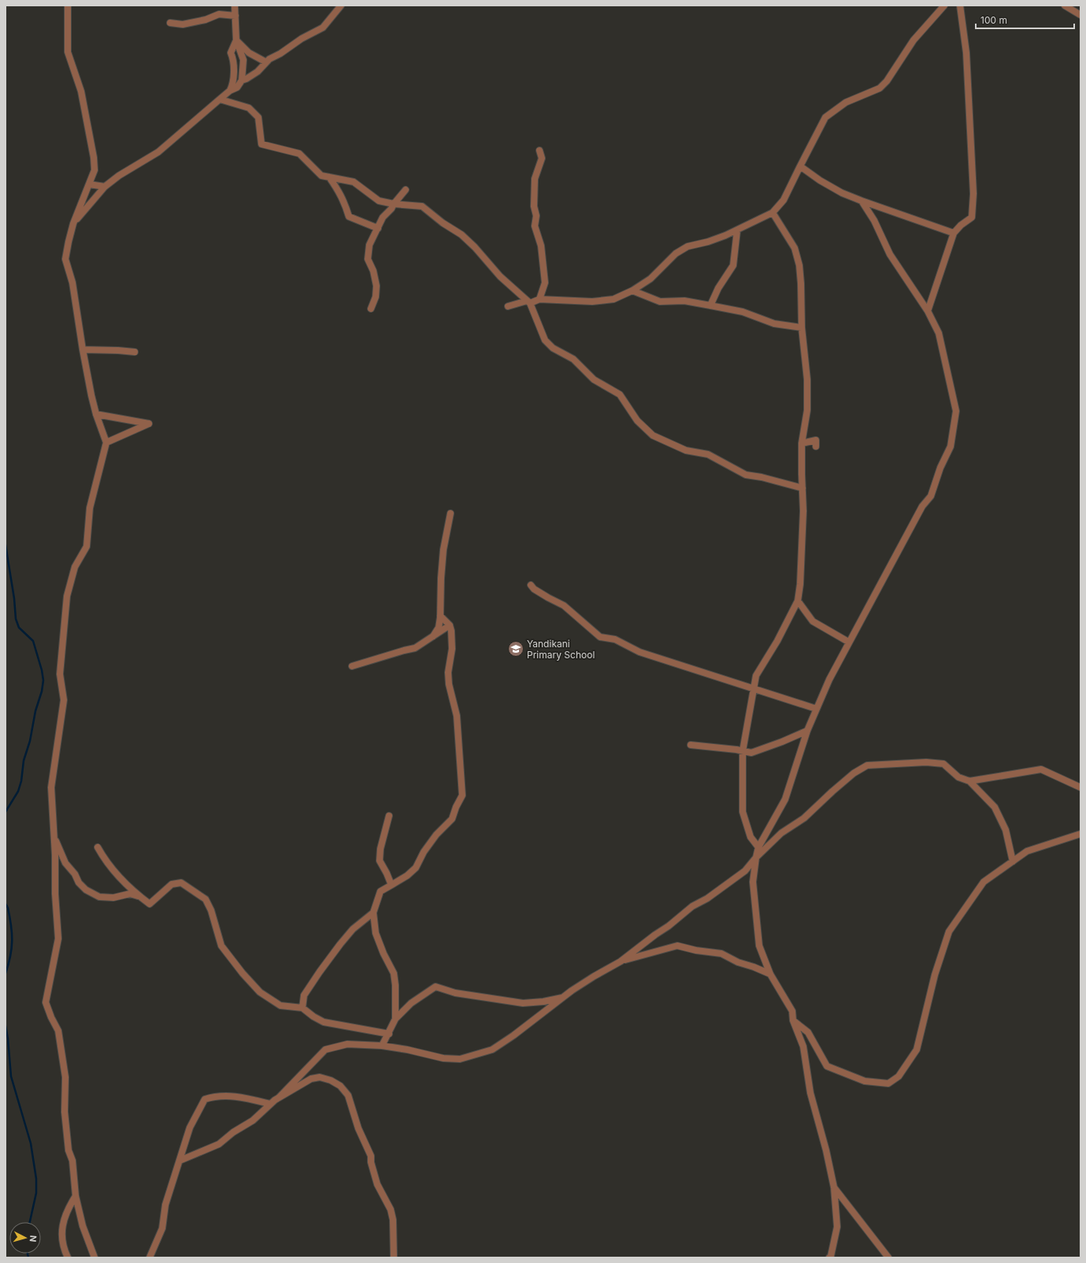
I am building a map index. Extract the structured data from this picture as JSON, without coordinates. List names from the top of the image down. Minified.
{"places":{"school or university":["Yandikani Primary School"]},"scale_bar":"100 m","north":"right"}
